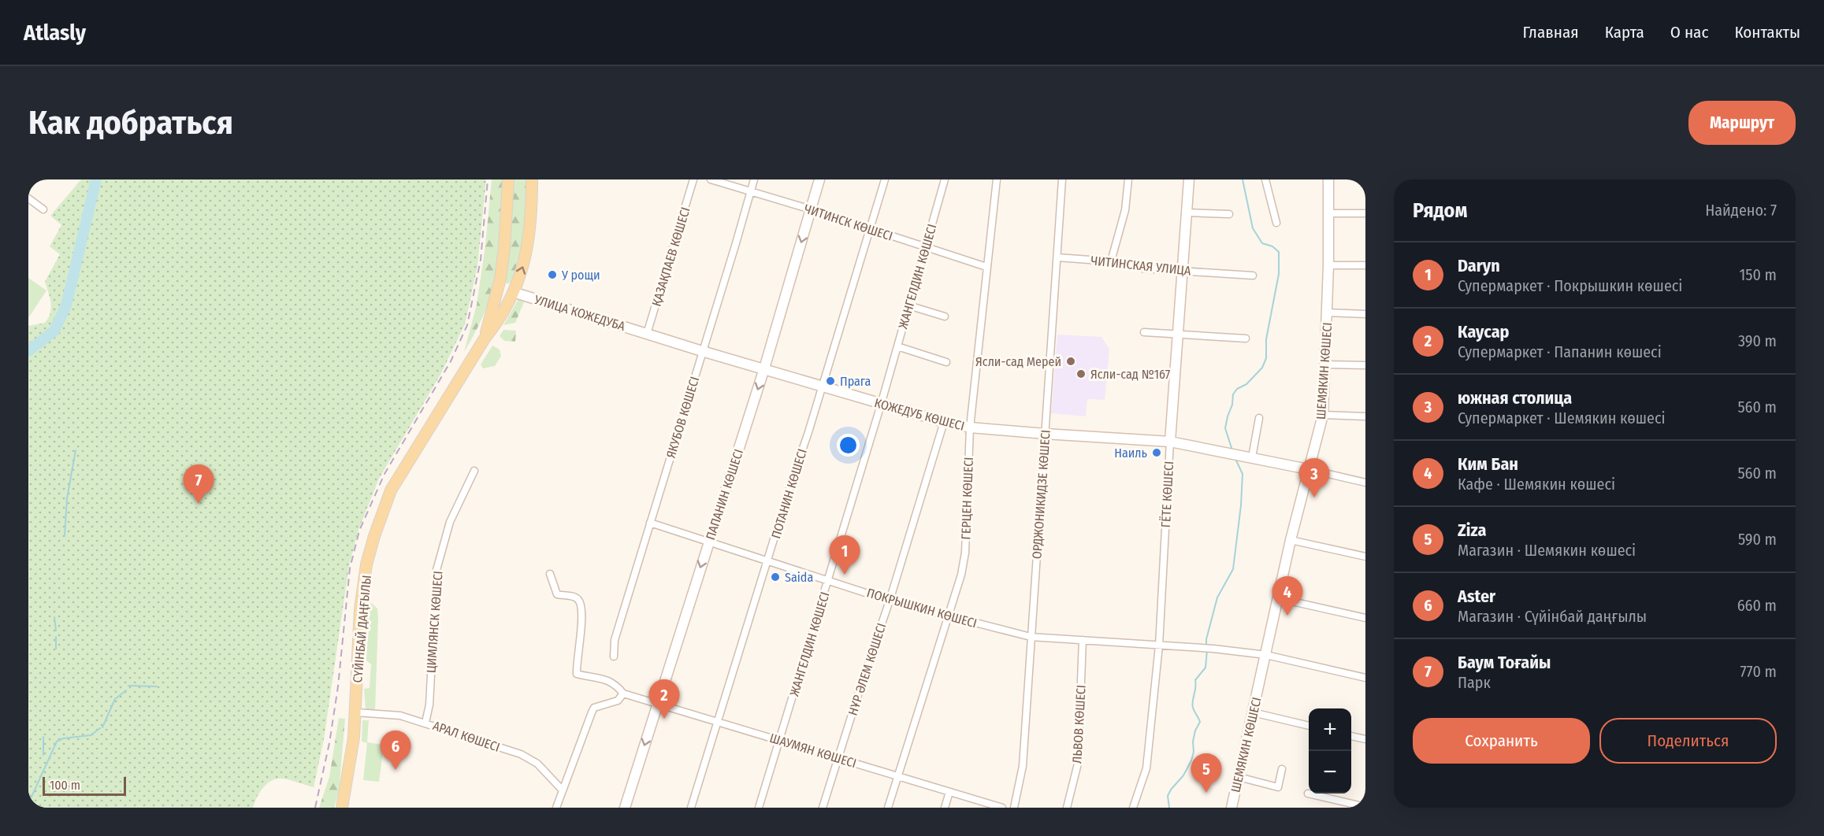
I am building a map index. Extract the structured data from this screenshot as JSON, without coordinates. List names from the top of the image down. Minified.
{"streets":{"main road":["УЛИЦА КОЖЕДУБА","ШЕМЯКИН КӨШЕСІ","КОЖЕДУБ КӨШЕСІ","ПАПАНИН КӨШЕСІ","ГЁТЕ КӨШЕСІ","СҮЙІНБАЙ ДАҢҒЫЛЫ"],"street":["ЧИТИНСК КӨШЕСІ","ҚАЗАҚПАЕВ КӨШЕСІ","ЧИТИНСКАЯ УЛИЦА","ЖАНГЕЛДИН КӨШЕСІ","ЯКУБОВ КӨШЕСІ","ПОТАНИН КӨШЕСІ","ОРДЖОНИКИДЗЕ КӨШЕСІ","ГЕРЦЕН КӨШЕСІ","ПОКРЫШКИН КӨШЕСІ","ЦИМЛЯНСК КӨШЕСІ","НҰР ӘЛЕМ КӨШЕСІ","ЛЬВОВ КӨШЕСІ","АРАЛ КӨШЕСІ","ШАУМЯН КӨШЕСІ"]},"crossings":[["ЧИТИНСК КӨШЕСІ","ЖАНГЕЛДИН КӨШЕСІ"],["ЧИТИНСК КӨШЕСІ","ЯКУБОВ КӨШЕСІ"],["ЧИТИНСК КӨШЕСІ","ПОТАНИН КӨШЕСІ"],["ЧИТИНСК КӨШЕСІ","ПАПАНИН КӨШЕСІ"],["ЧИТИНСК КӨШЕСІ","ГЕРЦЕН КӨШЕСІ"],["ҚАЗАҚПАЕВ КӨШЕСІ","УЛИЦА КОЖЕДУБА"],["ҚАЗАҚПАЕВ КӨШЕСІ","КОЖЕДУБ КӨШЕСІ"],["ЧИТИНСКАЯ УЛИЦА","ОРДЖОНИКИДЗЕ КӨШЕСІ"],["ЧИТИНСКАЯ УЛИЦА","ГЁТЕ КӨШЕСІ"],["ЖАНГЕЛДИН КӨШЕСІ","КОЖЕДУБ КӨШЕСІ"],["ЖАНГЕЛДИН КӨШЕСІ","ПОКРЫШКИН КӨШЕСІ"],["ЖАНГЕЛДИН КӨШЕСІ","ШАУМЯН КӨШЕСІ"],["УЛИЦА КОЖЕДУБА","КОЖЕДУБ КӨШЕСІ"],["УЛИЦА КОЖЕДУБА","СҮЙІНБАЙ ДАҢҒЫЛЫ"],["ШЕМЯКИН КӨШЕСІ","ПОКРЫШКИН КӨШЕСІ"],["КОЖЕДУБ КӨШЕСІ","ЯКУБОВ КӨШЕСІ"],["КОЖЕДУБ КӨШЕСІ","ПОТАНИН КӨШЕСІ"],["КОЖЕДУБ КӨШЕСІ","ПАПАНИН КӨШЕСІ"],["КОЖЕДУБ КӨШЕСІ","ОРДЖОНИКИДЗЕ КӨШЕСІ"],["КОЖЕДУБ КӨШЕСІ","ГЁТЕ КӨШЕСІ"],["КОЖЕДУБ КӨШЕСІ","ГЕРЦЕН КӨШЕСІ"],["КОЖЕДУБ КӨШЕСІ","НҰР ӘЛЕМ КӨШЕСІ"],["ЯКУБОВ КӨШЕСІ","ПОКРЫШКИН КӨШЕСІ"],["ПОТАНИН КӨШЕСІ","ПОКРЫШКИН КӨШЕСІ"],["ПОТАНИН КӨШЕСІ","ШАУМЯН КӨШЕСІ"],["ПАПАНИН КӨШЕСІ","ПОКРЫШКИН КӨШЕСІ"],["ПАПАНИН КӨШЕСІ","ШАУМЯН КӨШЕСІ"],["ОРДЖОНИКИДЗЕ КӨШЕСІ","ПОКРЫШКИН КӨШЕСІ"],["ГЁТЕ КӨШЕСІ","ПОКРЫШКИН КӨШЕСІ"],["ГЕРЦЕН КӨШЕСІ","ПОКРЫШКИН КӨШЕСІ"],["ГЕРЦЕН КӨШЕСІ","ШАУМЯН КӨШЕСІ"],["ПОКРЫШКИН КӨШЕСІ","НҰР ӘЛЕМ КӨШЕСІ"],["ПОКРЫШКИН КӨШЕСІ","ЛЬВОВ КӨШЕСІ"],["ЦИМЛЯНСК КӨШЕСІ","АРАЛ КӨШЕСІ"],["СҮЙІНБАЙ ДАҢҒЫЛЫ","АРАЛ КӨШЕСІ"],["НҰР ӘЛЕМ КӨШЕСІ","ШАУМЯН КӨШЕСІ"]],"one_way":["ПАПАНИН КӨШЕСІ"],"places":["У рощи","Ясли-сад Мерей","Ясли-сад №167","Прага","Наиль","Saida"],"scale_bar":"100 m","page":{"header":"Atlasly","nav":["Главная","Карта","О нас","Контакты"],"buttons":["Маршрут",["Сохранить","Поделиться"]],"title":"Как добраться","heading":["Рядом","Найдено: 7"],"list":[{"mark":"1","name":"Daryn","note":"Супермаркет · Покрышкин көшесі","value":"150 m"},{"mark":"2","name":"Каусар","note":"Супермаркет · Папанин көшесі","value":"390 m"},{"mark":"3","name":"южная столица","note":"Супермаркет · Шемякин көшесі","value":"560 m"},{"mark":"4","name":"Ким Бан","note":"Кафе · Шемякин көшесі","value":"560 m"},{"mark":"5","name":"Ziza","note":"Магазин · Шемякин көшесі","value":"590 m"},{"mark":"6","name":"Aster","note":"Магазин · Сүйінбай даңғылы","value":"660 m"},{"mark":"7","name":"Баум Тоғайы","note":"Парк","value":"770 m"}],"pins":["3","7","1","4","2","6","5"],"map_buttons":["+","−"],"scale":"100 m"}}
